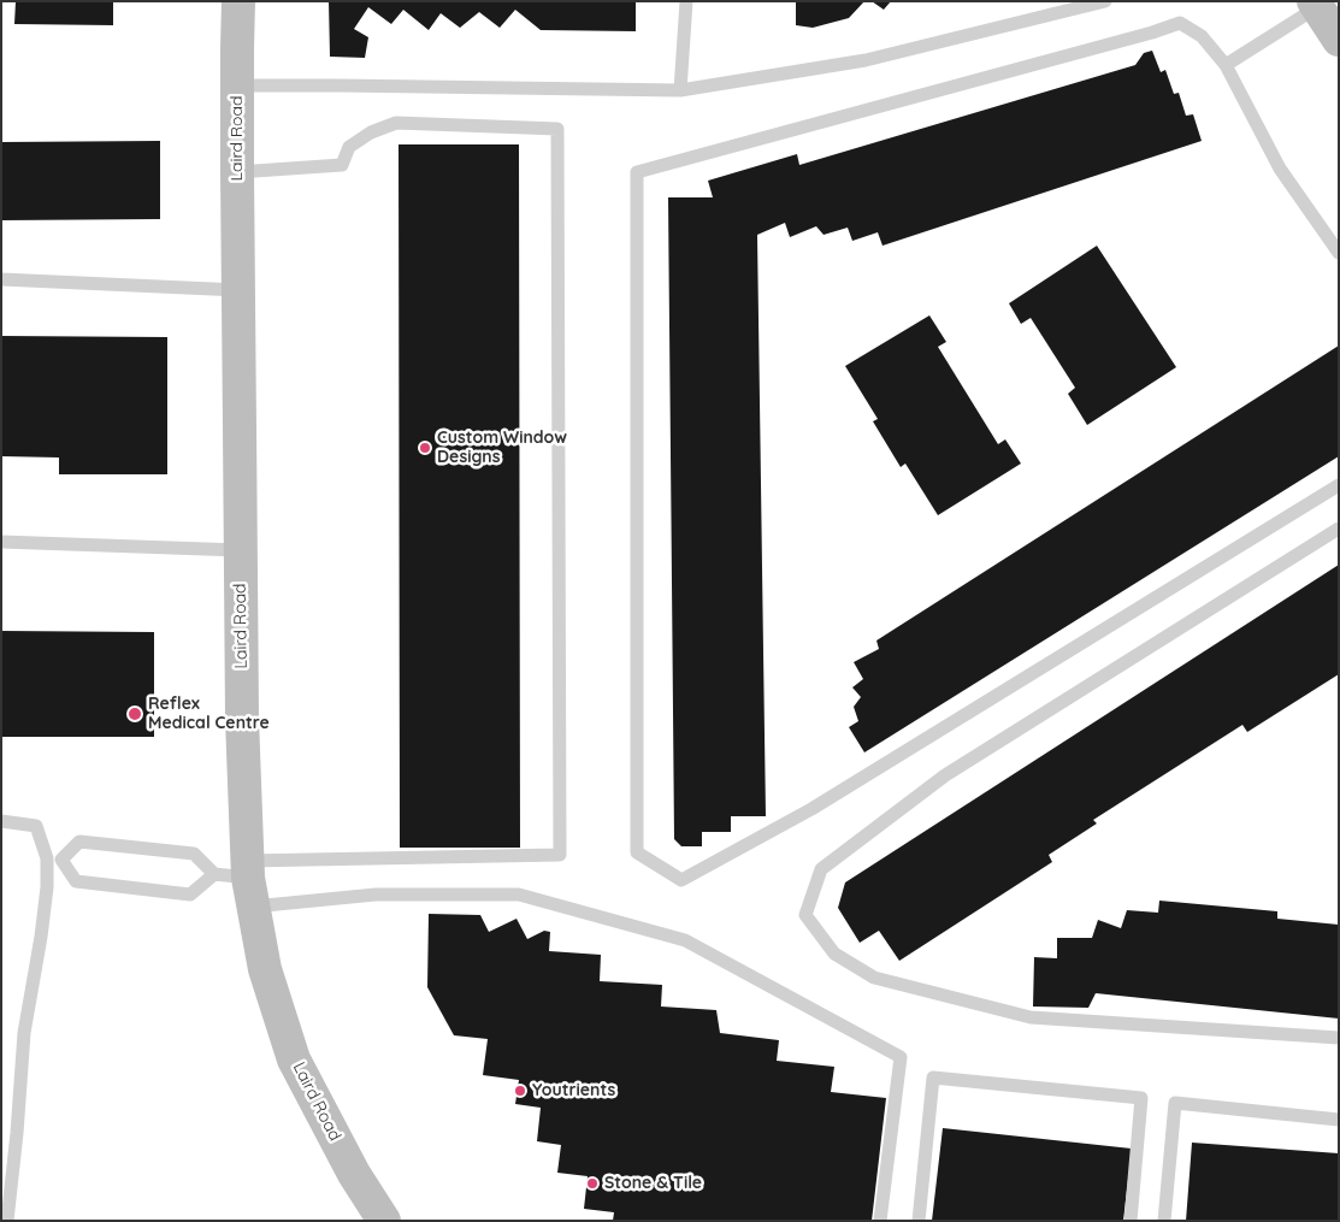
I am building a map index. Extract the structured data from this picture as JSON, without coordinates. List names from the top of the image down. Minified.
{"streets":{"street":["Laird Road"]},"places":["Custom Window Designs","Reflex Medical Centre","Youtrients","Stone & Tile"]}
